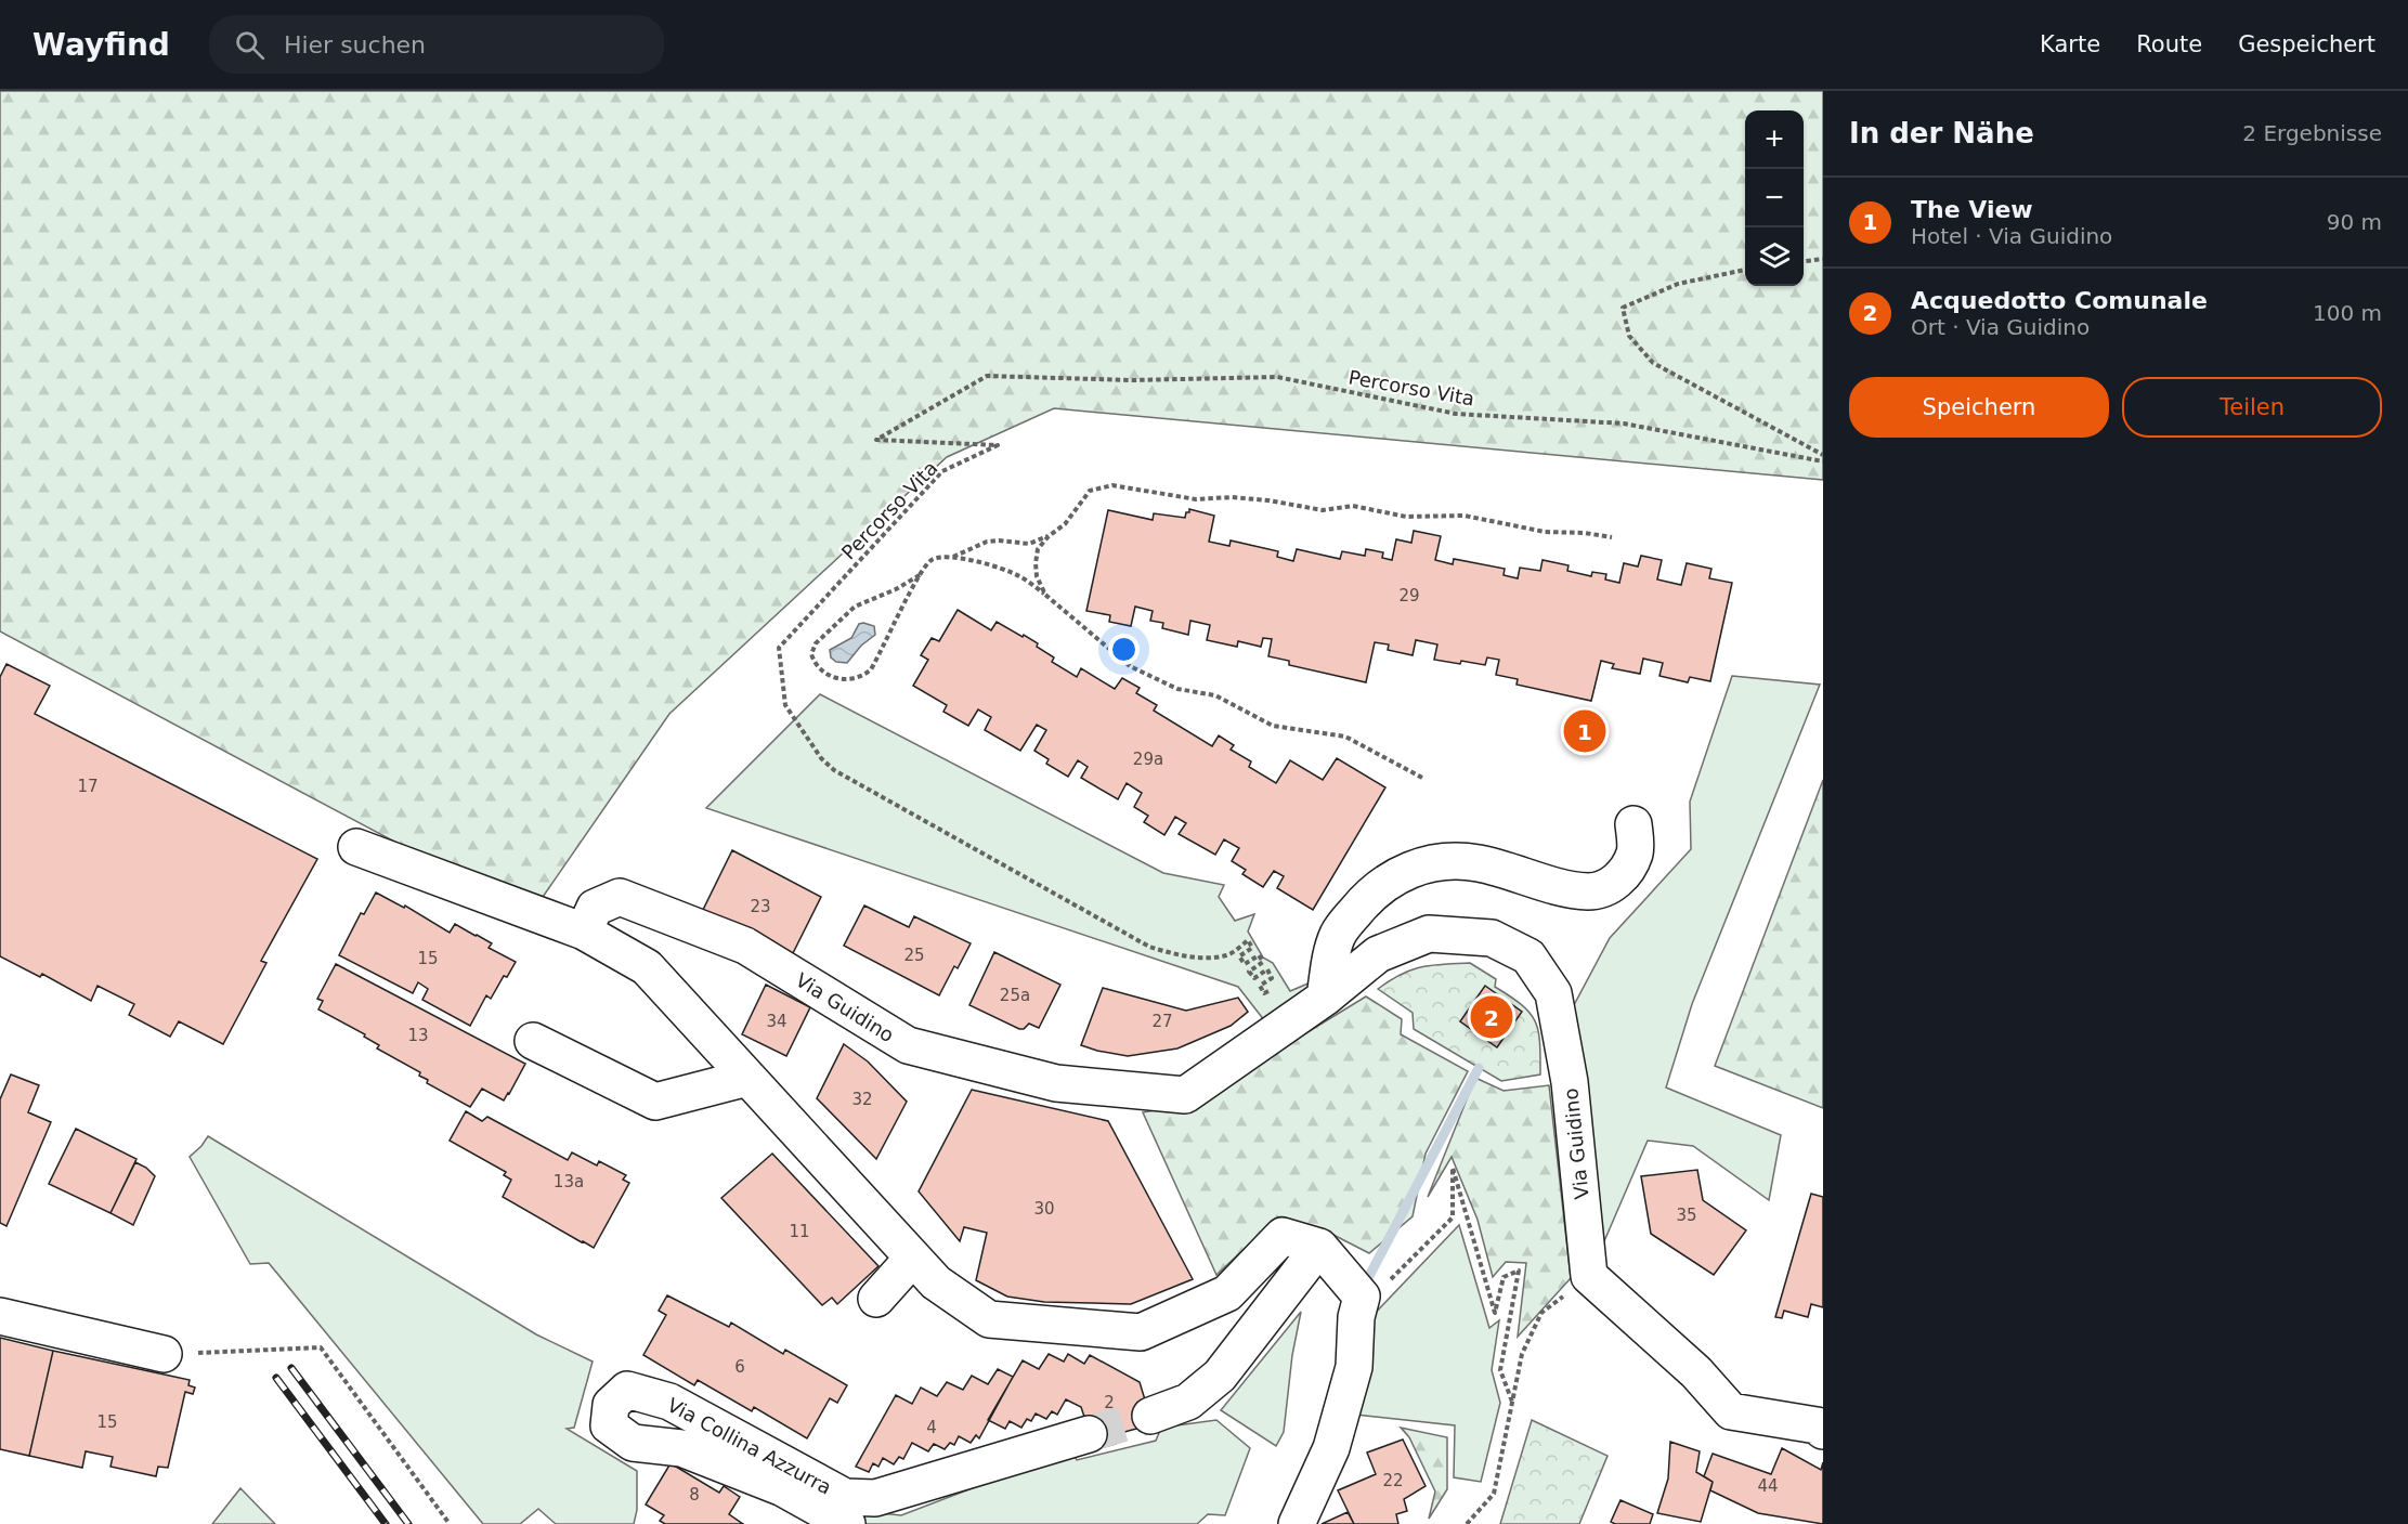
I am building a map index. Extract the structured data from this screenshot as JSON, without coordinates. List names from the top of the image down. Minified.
{"streets":{"street":["Via Guidino","Via Collina Azzurra"],"path":["Percorso Vita"]},"house_numbers":["29","29a","17","23","25","15","25a","34","27","13","32","13a","30","35","11","6","2","15","4","22","44","8"],"page":{"header":"Wayfind","search":"Hier suchen","nav":["Karte","Route","Gespeichert"],"heading":["In der Nähe","2 Ergebnisse"],"map_buttons":["+","−"],"list":[{"mark":"1","name":"The View","note":"Hotel · Via Guidino","value":"90 m"},{"mark":"2","name":"Acquedotto Comunale","note":"Ort · Via Guidino","value":"100 m"}],"buttons":["Speichern","Teilen"],"pins":["1","2"]}}
